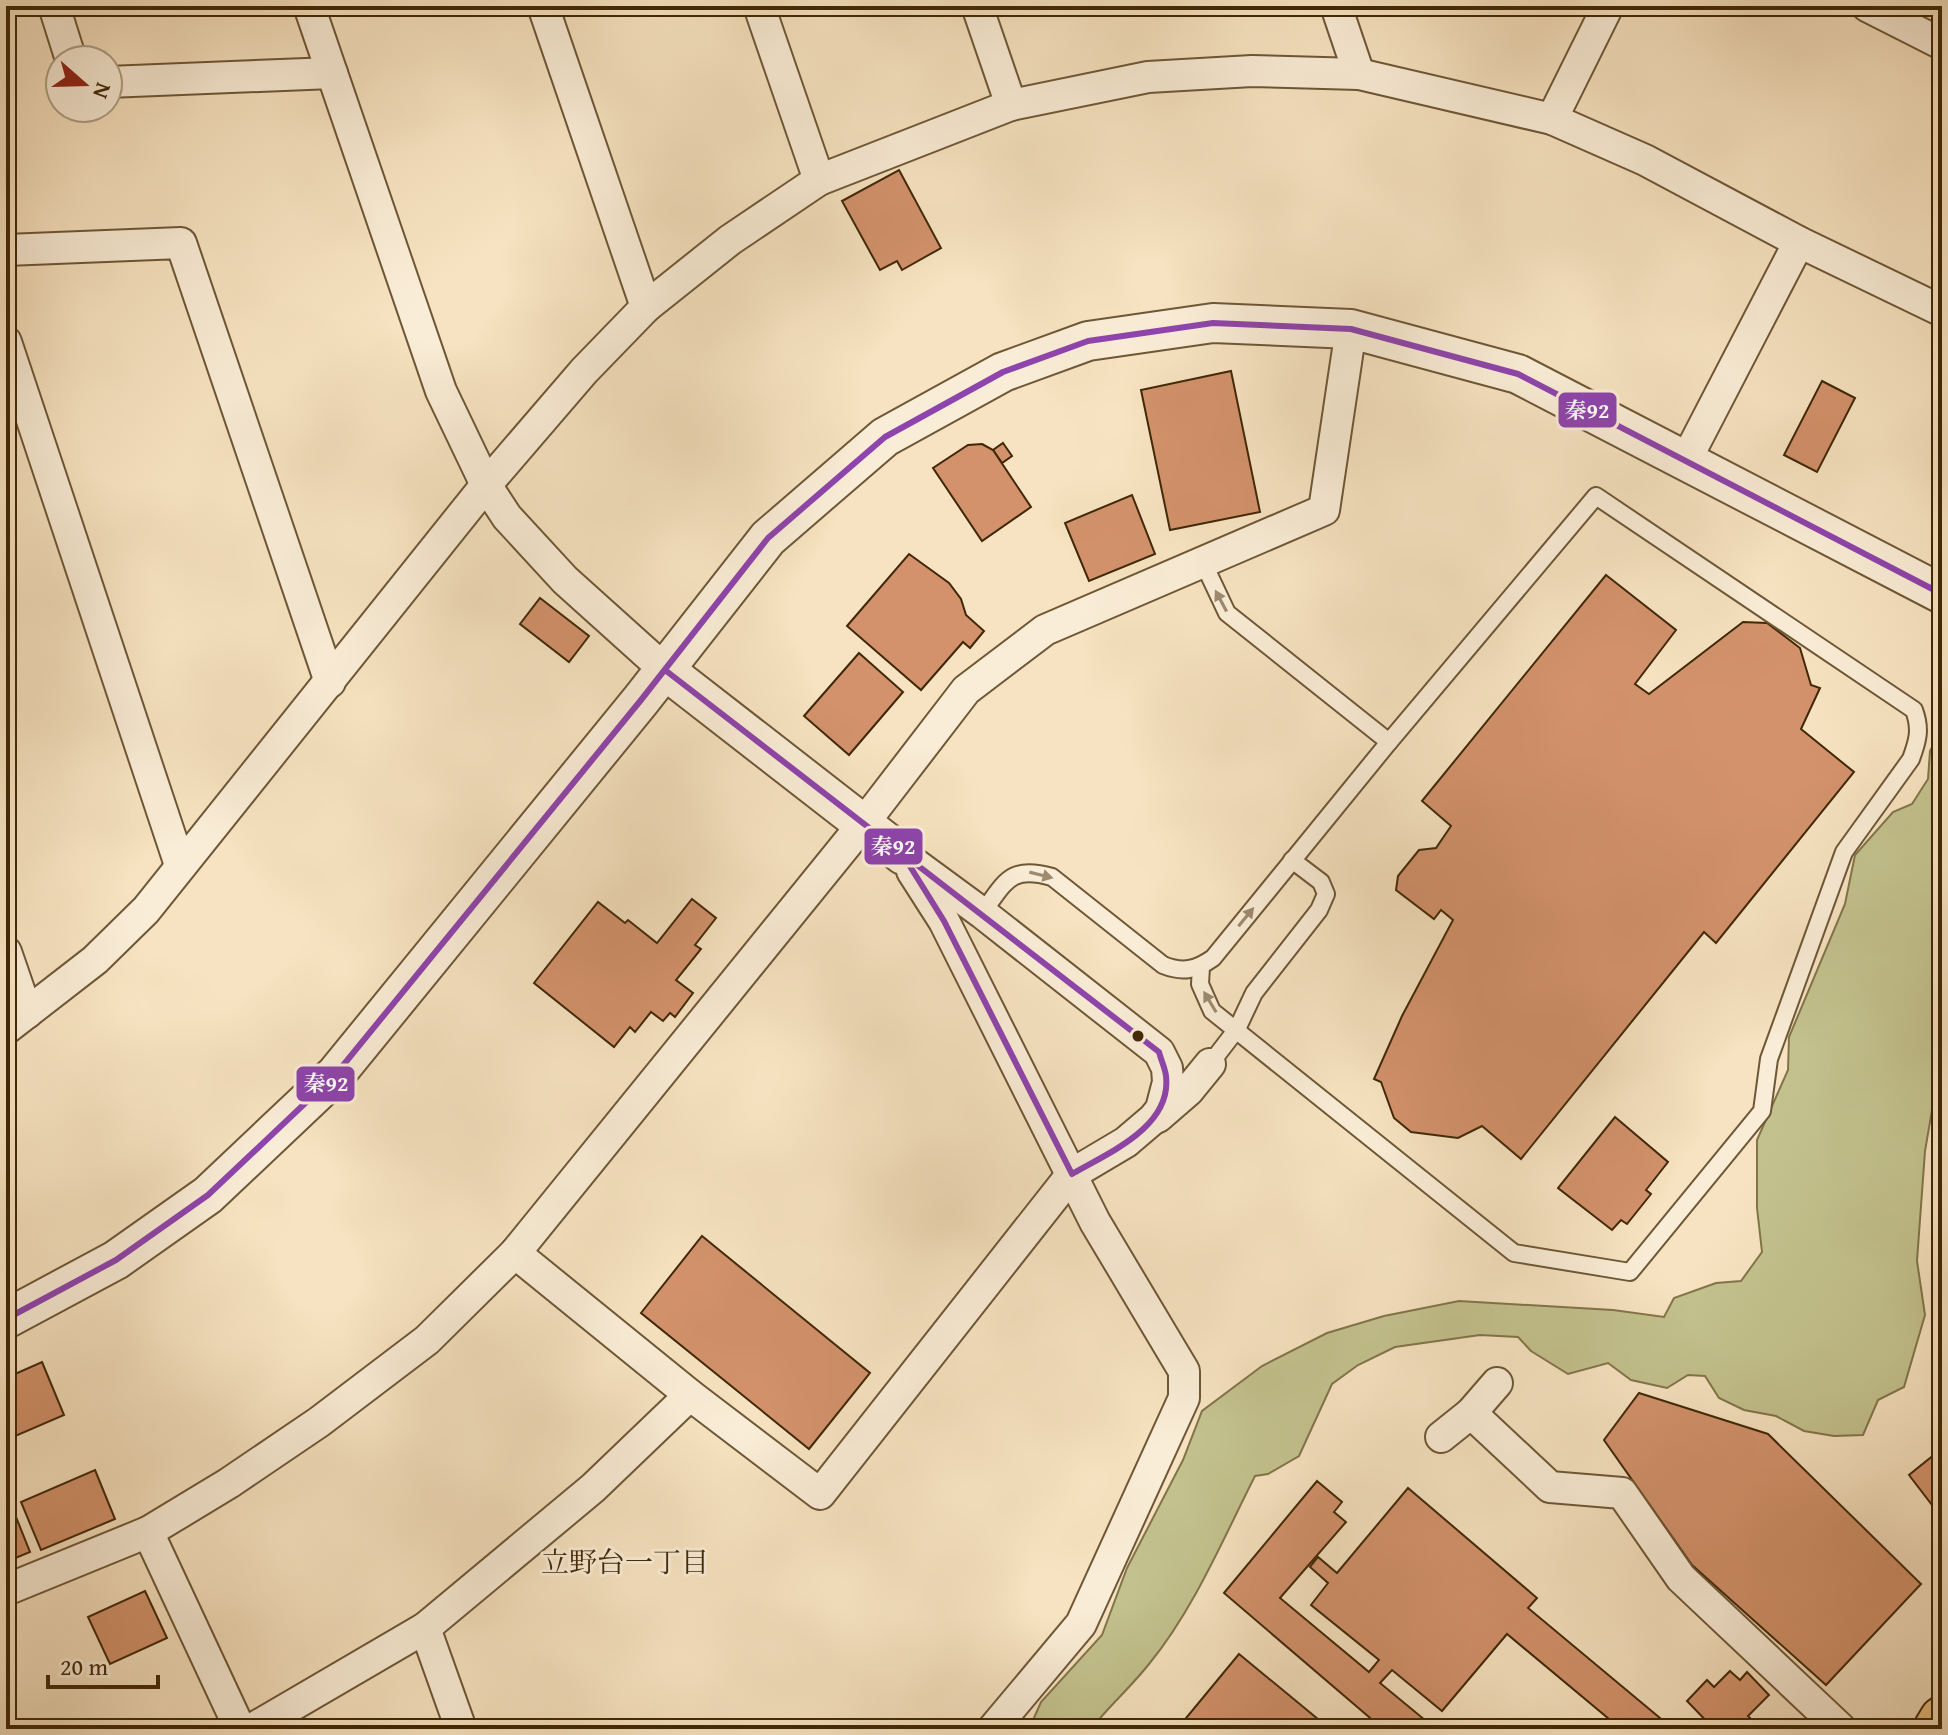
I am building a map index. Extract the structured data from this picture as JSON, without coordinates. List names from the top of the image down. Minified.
{"districts":["立野台一丁目"],"lines":["transit line 秦92"],"scale_bar":"20 m","north":"right"}
